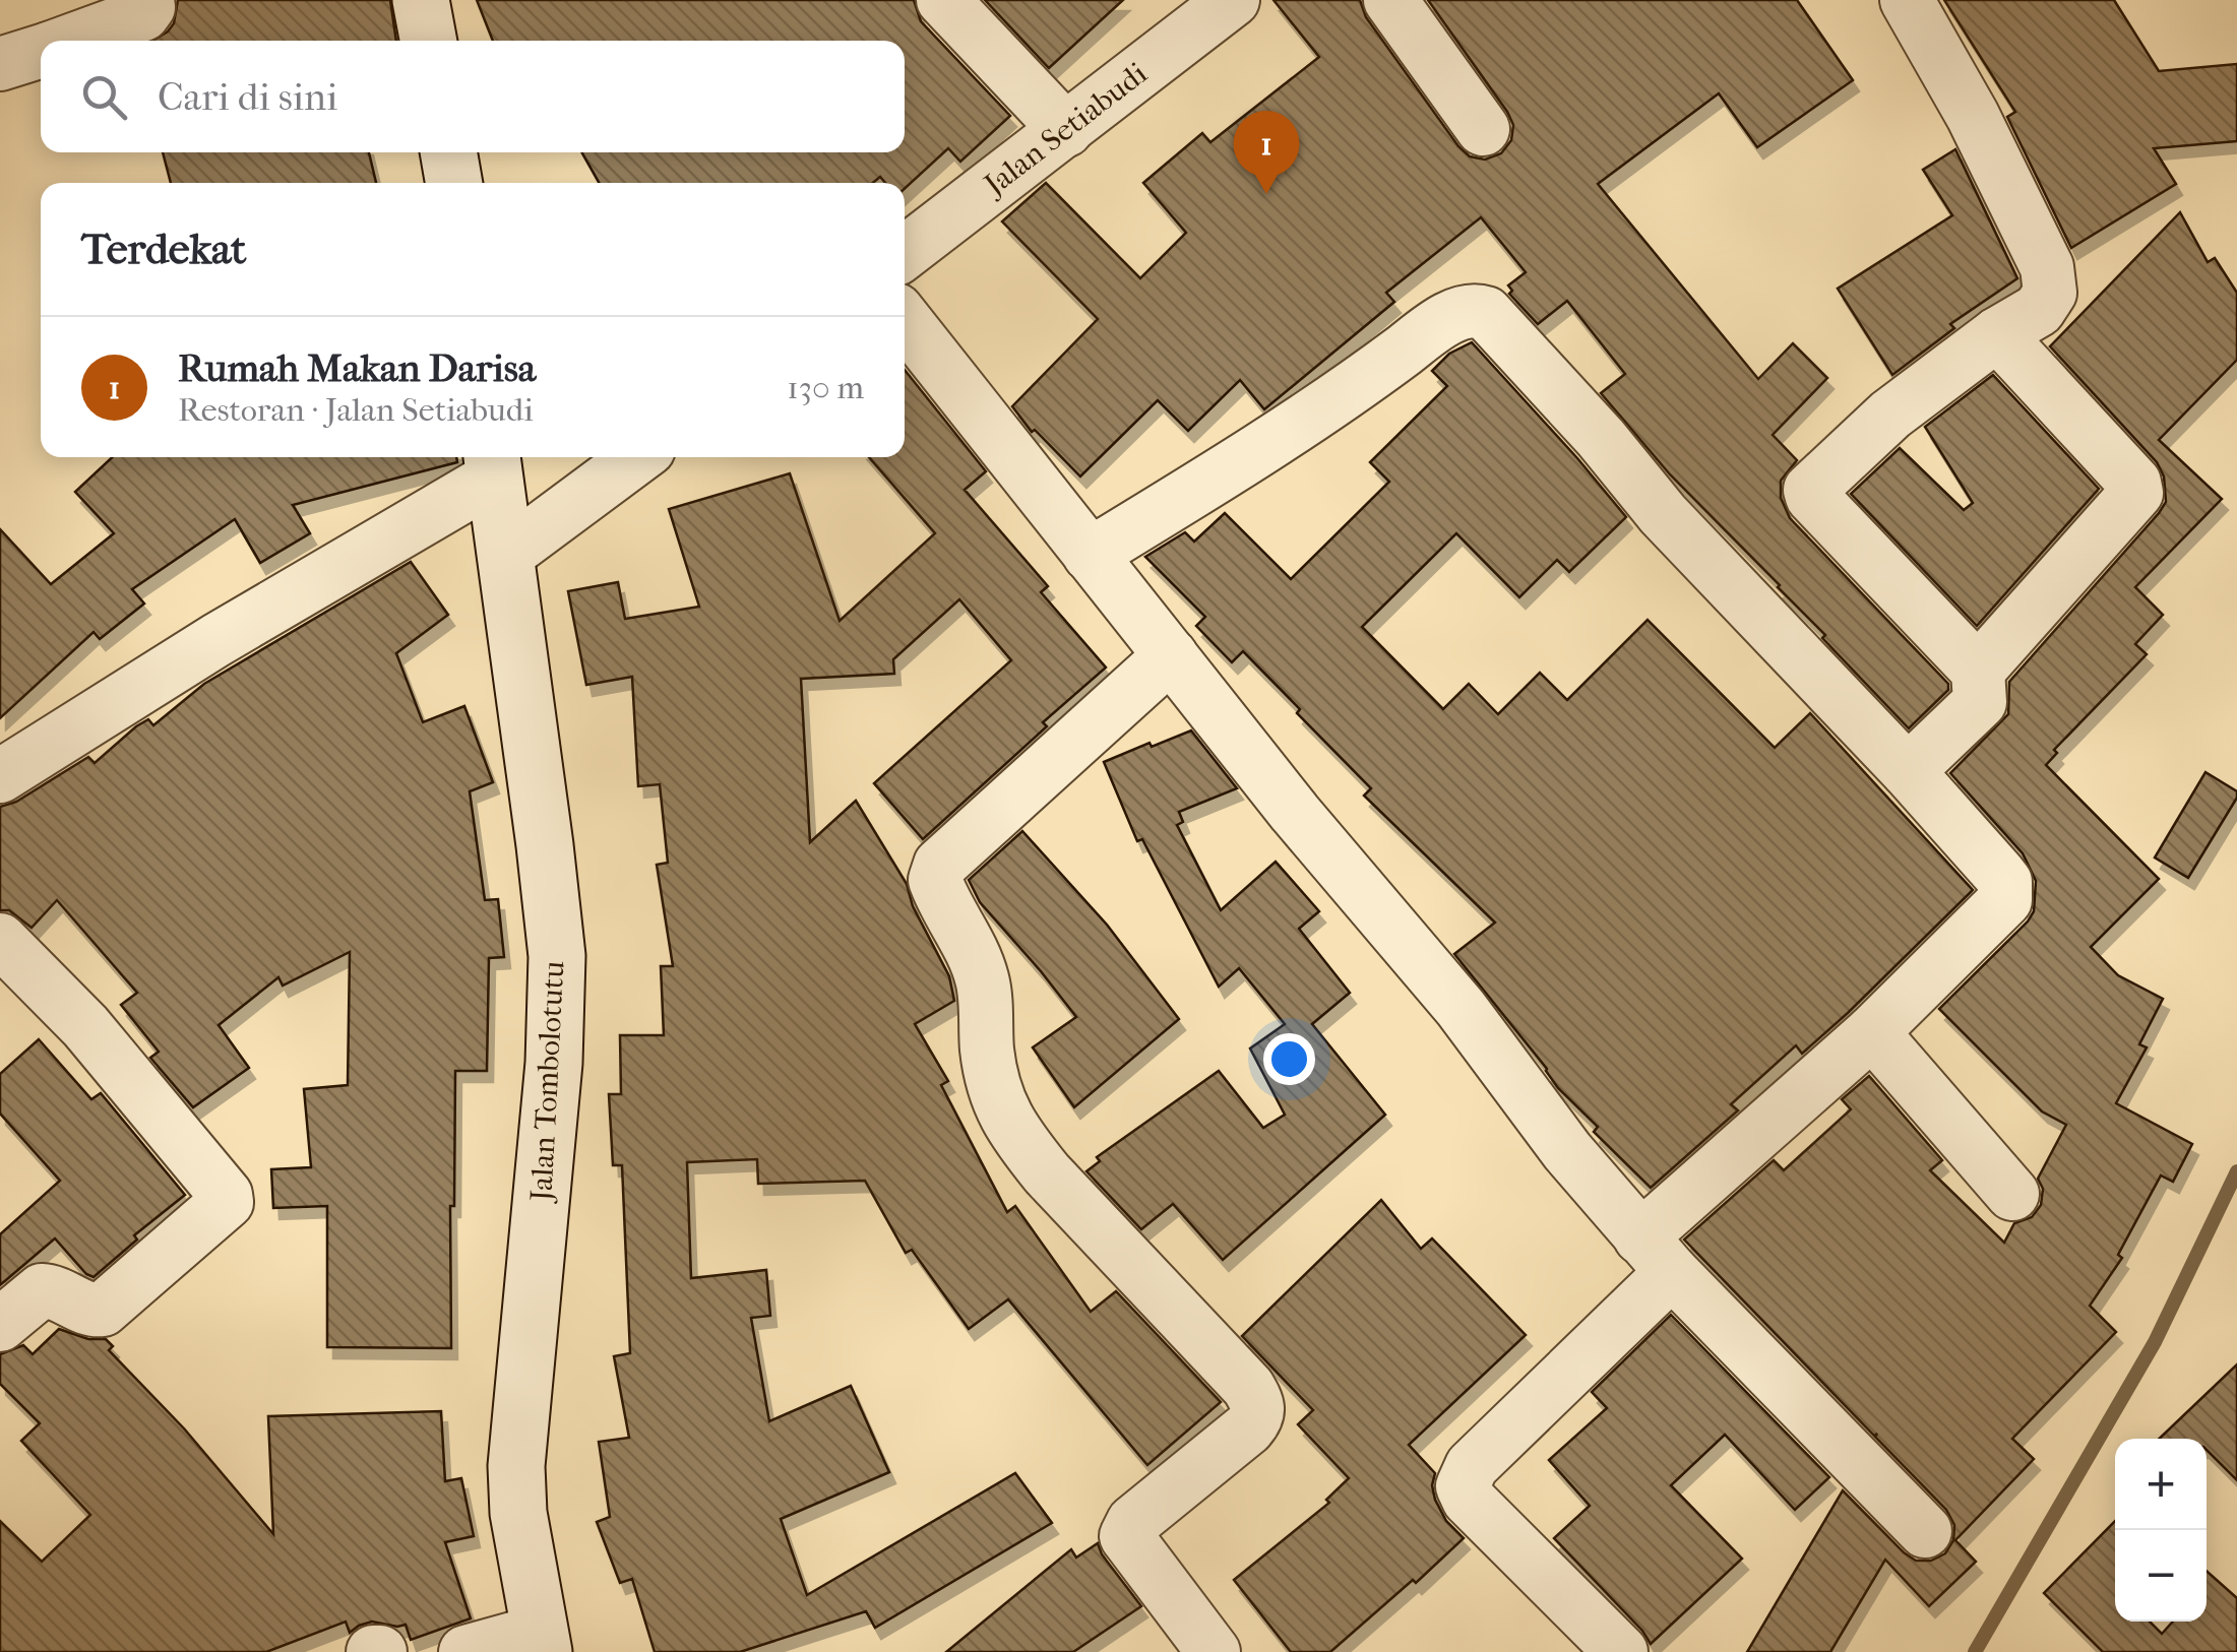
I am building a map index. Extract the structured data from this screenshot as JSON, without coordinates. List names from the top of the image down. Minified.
{"streets":{"street":["Jalan Setiabudi","Jalan Tombolotutu"]},"page":{"search":"Cari di sini","pins":"1","heading":"Terdekat","list":[{"mark":"1","name":"Rumah Makan Darisa","note":"Restoran · Jalan Setiabudi","value":"130 m"}],"map_buttons":["+","−"]}}
